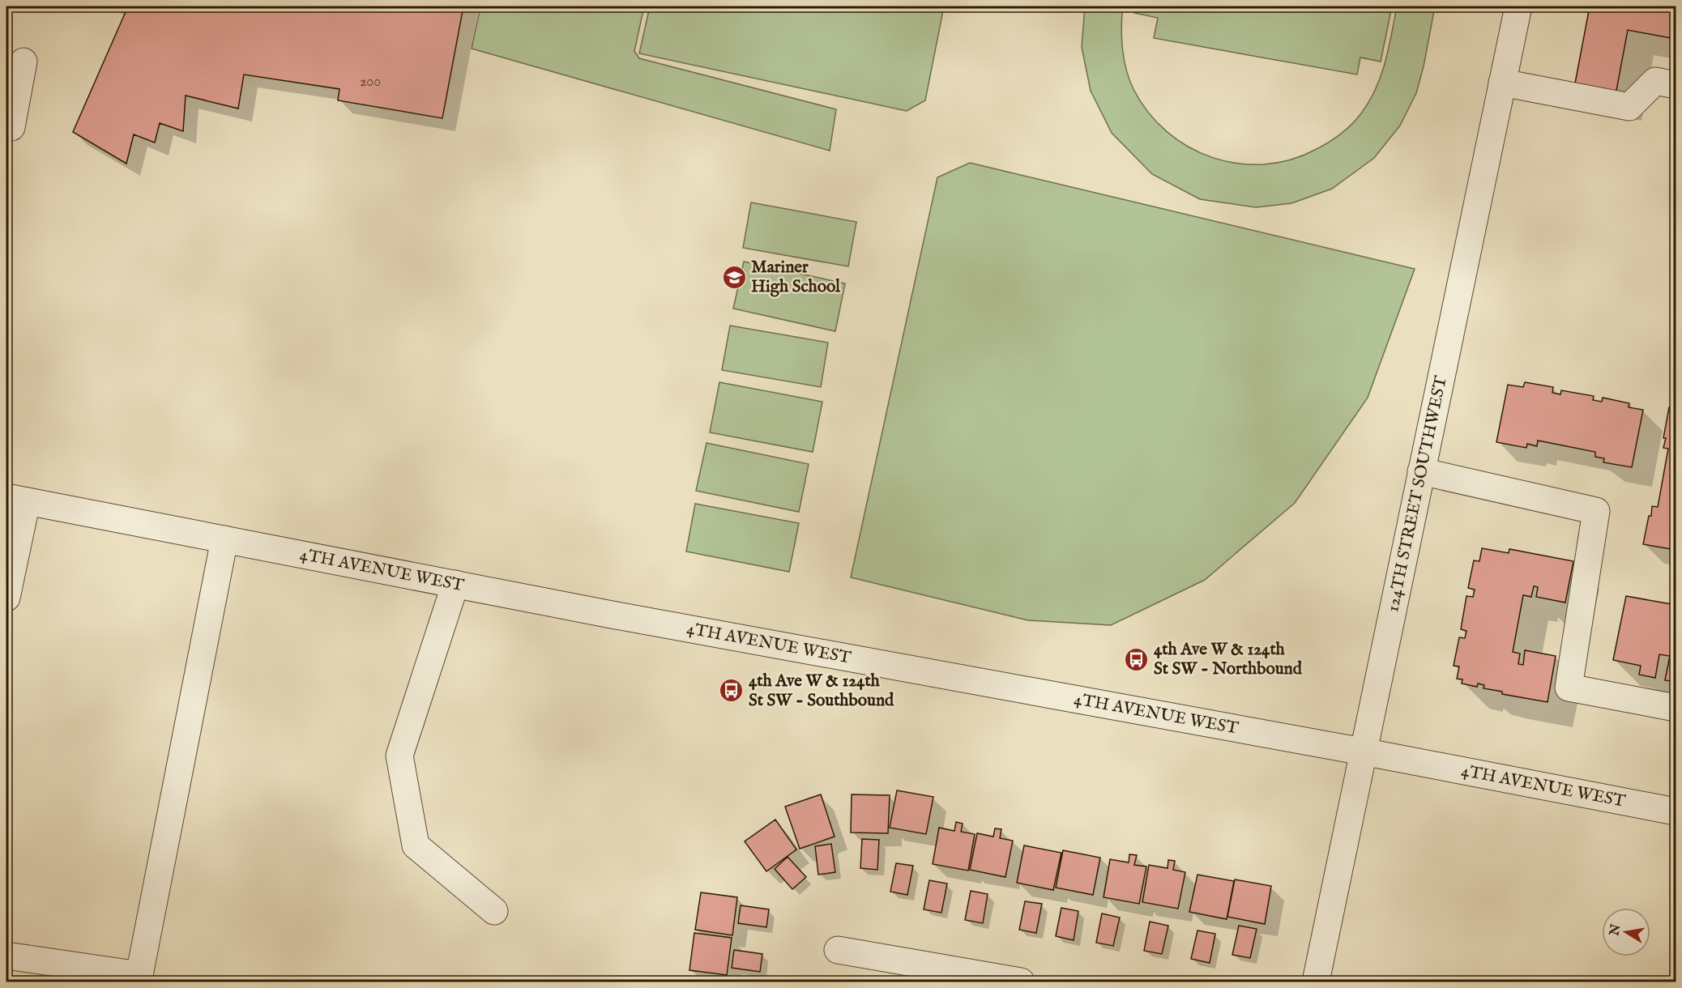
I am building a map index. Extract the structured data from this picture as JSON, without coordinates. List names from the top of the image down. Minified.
{"streets":{"street":["124TH STREET SOUTHWEST","4TH AVENUE WEST"]},"crossings":[["124TH STREET SOUTHWEST","4TH AVENUE WEST"]],"places":{"school or university":["Mariner High School"],"bus stop":["4th Ave W & 124th St SW - Northbound","4th Ave W & 124th St SW - Southbound"]},"house_numbers":["200"],"north":"left"}
